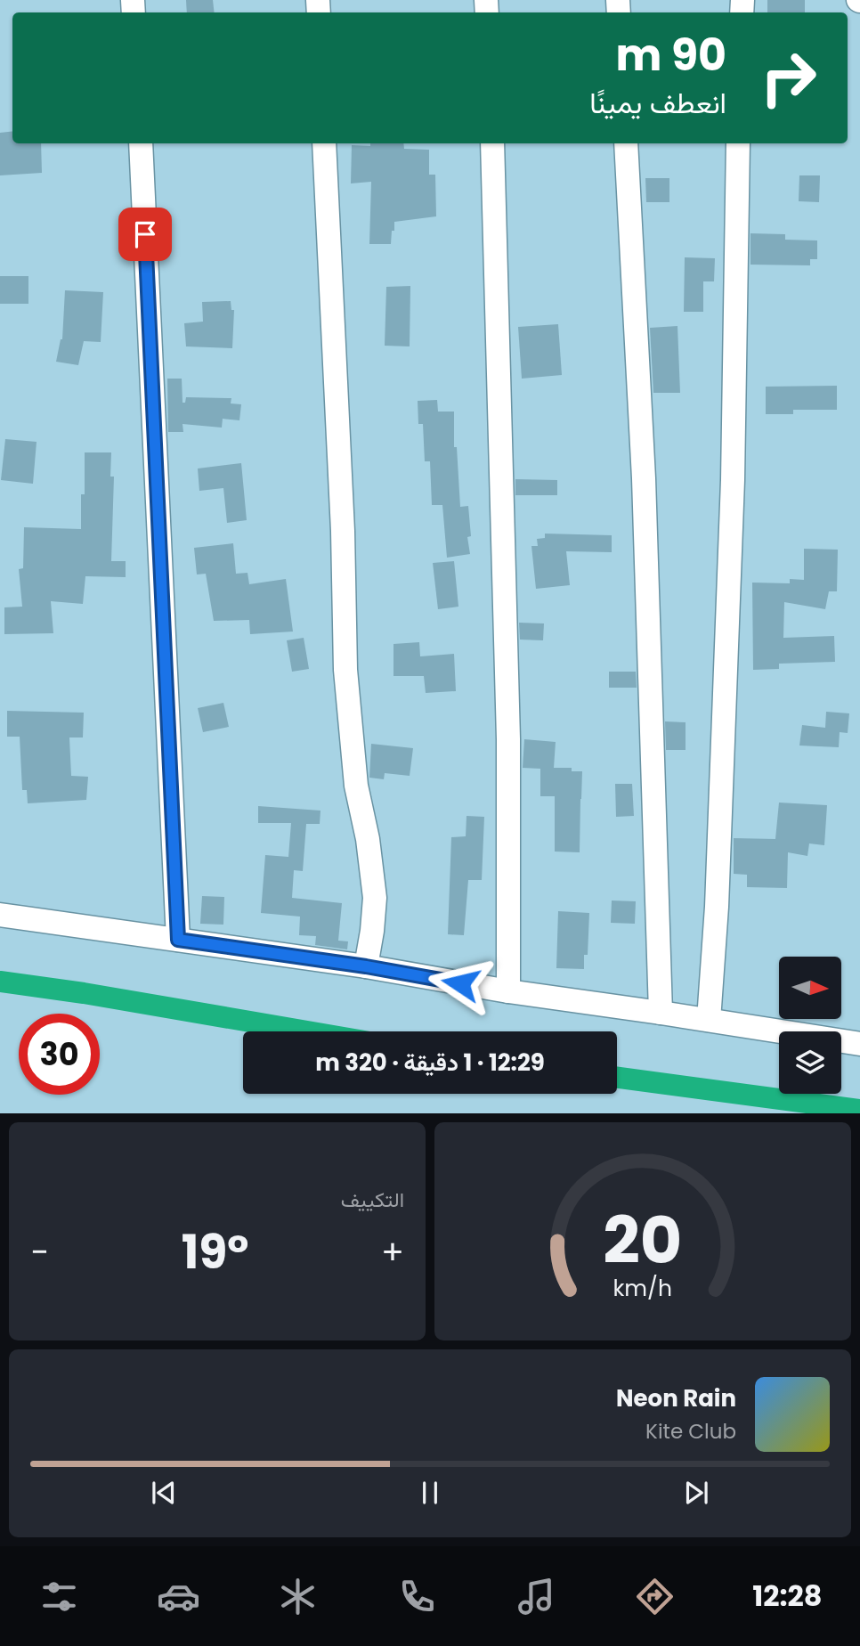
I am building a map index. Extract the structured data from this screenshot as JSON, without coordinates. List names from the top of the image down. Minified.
{"north":"right","page":{"turn":["90 m","انعطف يمينًا"],"limit":"30","trip":"12:29 · 1 دقيقة · 320 m","tile":"التكييف","heat":["−","19°","+"],"song":["Neon Rain","Kite Club"],"tabs":"12:28","gauge":["20","km/h"]}}
